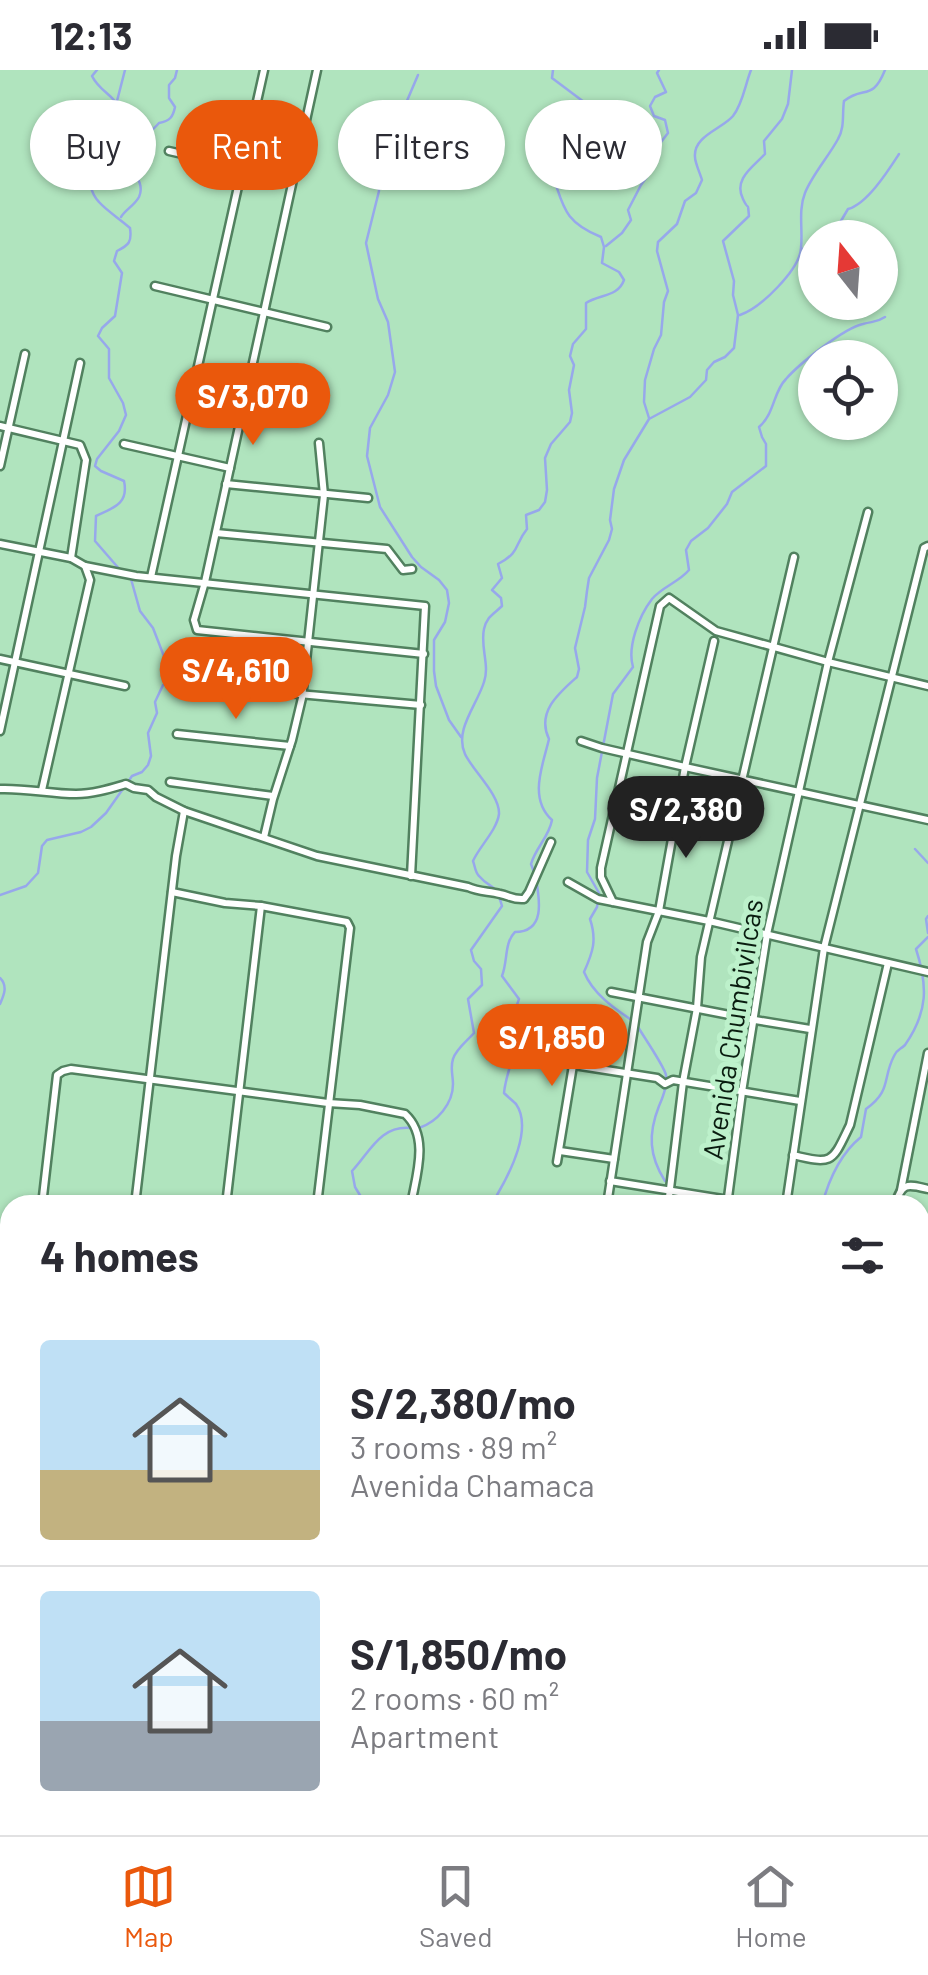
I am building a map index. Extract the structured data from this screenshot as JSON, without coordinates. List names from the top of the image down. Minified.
{"streets":{"street":["Avenida Chumbivilcas"]},"north":"top","page":{"status":"12:13","chip":["Buy","Rent","Filters","New"],"price":["S/3,070","S/4,610","S/2,380","S/1,850"],"heading":"4 homes","list":[{"name":"S/2,380/mo","note":"3 rooms · 89 m² · Avenida Chamaca"},{"name":"S/1,850/mo","note":"2 rooms · 60 m² · Apartment"}],"tabs":["Map","Saved","Home"]}}
